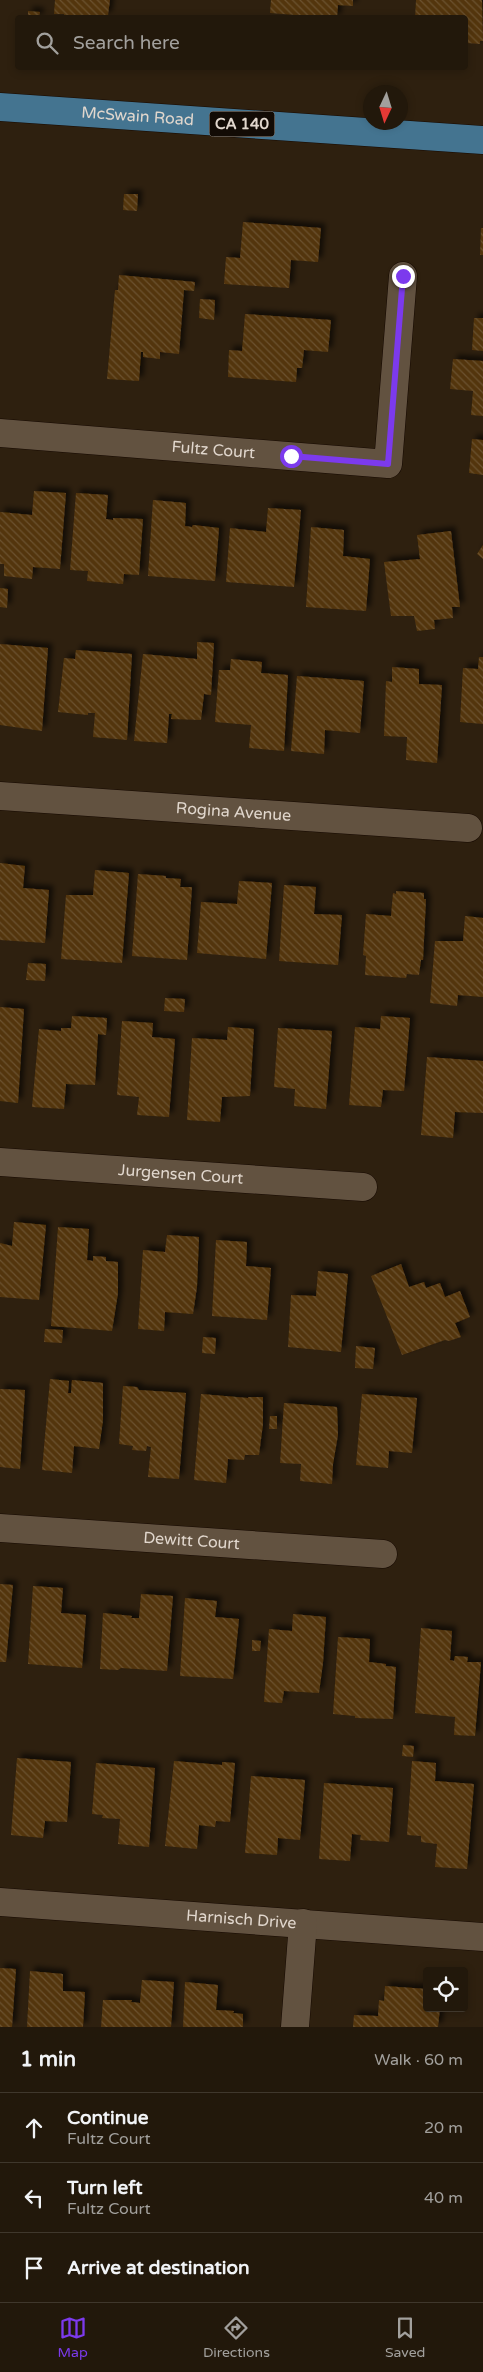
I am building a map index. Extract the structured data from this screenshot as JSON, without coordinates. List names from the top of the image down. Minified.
{"streets":{"main road":["McSwain Road","CA 140"],"street":["Fultz Court","Rogina Avenue","Jurgensen Court","Dewitt Court","Harnisch Drive"]},"north":"bottom","page":{"search":"Search here","heading":["1 min","Walk · 60 m"],"list":[["Continue","Fultz Court","20 m"],["Turn left","Fultz Court","40 m"],"Arrive at destination"],"nav":["Map","Directions","Saved"]}}
